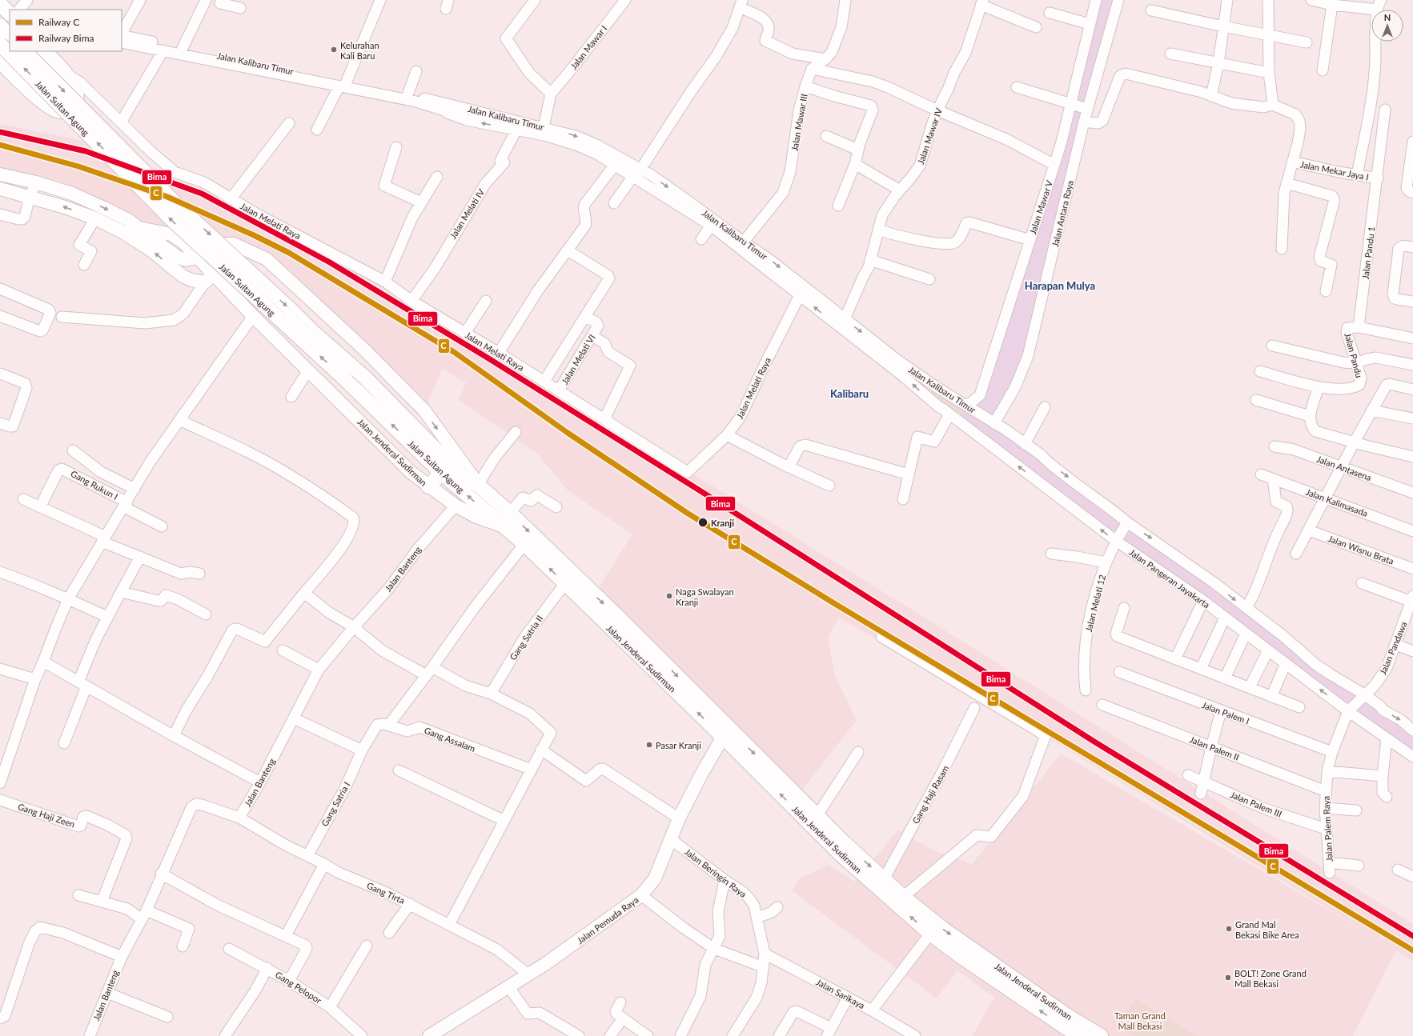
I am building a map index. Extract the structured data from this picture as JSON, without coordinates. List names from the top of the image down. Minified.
{"streets":{"highway":["Jalan Sultan Agung","Jalan Jenderal Sudirman"],"main road":["Jalan Pemuda Raya"],"street":["Jalan Mawar I","Jalan Kalibaru Timur","Jalan Mawar III","Jalan Mawar IV","Jalan Mekar Jaya I","Jalan Mawar V","Jalan Melati IV","Jalan Antara Raya","Jalan Melati Raya","Jalan Pandu 1","Jalan Pandu","Jalan Melati VI","Jalan Antasena","Gang Rukun I","Jalan Kalimasada","Jalan Wisnu Brata","Jalan Banteng","Jalan Pangeran Jayakarta","Jalan Melati 12","Gang Satria II","Jalan Pandawa","Jalan Palem I","Gang Assalam","Jalan Palem II","Gang Haji Rasam","Gang Satria I","Jalan Palem III","Gang Haji Zeen","Jalan Palem Raya","Jalan Beringin Raya","Gang Tirta","Gang Pelopor","Jalan Sarikaya"]},"crossings":[["Jalan Kalibaru Timur","Jalan Mawar III"],["Jalan Kalibaru Timur","Jalan Mawar IV"],["Jalan Kalibaru Timur","Jalan Mawar V"],["Jalan Kalibaru Timur","Jalan Melati IV"],["Jalan Kalibaru Timur","Jalan Antara Raya"],["Jalan Kalibaru Timur","Jalan Melati Raya"],["Jalan Kalibaru Timur","Jalan Pangeran Jayakarta"],["Jalan Sultan Agung","Jalan Jenderal Sudirman"],["Jalan Mekar Jaya I","Jalan Pandu 1"],["Jalan Melati IV","Jalan Melati Raya"],["Jalan Melati Raya","Jalan Melati VI"],["Jalan Pandu 1","Jalan Pandu"],["Jalan Jenderal Sudirman","Jalan Banteng"],["Jalan Jenderal Sudirman","Gang Satria II"],["Jalan Jenderal Sudirman","Gang Haji Rasam"],["Jalan Jenderal Sudirman","Jalan Pemuda Raya"],["Jalan Banteng","Gang Tirta"],["Jalan Pangeran Jayakarta","Jalan Melati 12"],["Jalan Pangeran Jayakarta","Jalan Pandawa"],["Jalan Pangeran Jayakarta","Jalan Palem Raya"],["Jalan Pandawa","Jalan Palem Raya"],["Jalan Palem I","Jalan Palem Raya"],["Gang Assalam","Gang Satria I"],["Jalan Palem II","Jalan Palem Raya"],["Gang Satria I","Gang Tirta"],["Jalan Palem III","Jalan Palem Raya"],["Jalan Beringin Raya","Jalan Pemuda Raya"],["Jalan Beringin Raya","Jalan Sarikaya"],["Gang Tirta","Jalan Pemuda Raya"]],"districts":["Harapan Mulya","Kalibaru"],"parks":["Taman Grand Mall Bekasi"],"places":["Kelurahan Kali Baru","Kranji","Naga Swalayan Kranji","Pasar Kranji","Grand Mal Bekasi Bike Area","BOLT! Zone Grand Mall Bekasi"],"lines":["rail line Bima","rail line C"],"legend":["Railway C","Railway Bima"],"north":"top"}
